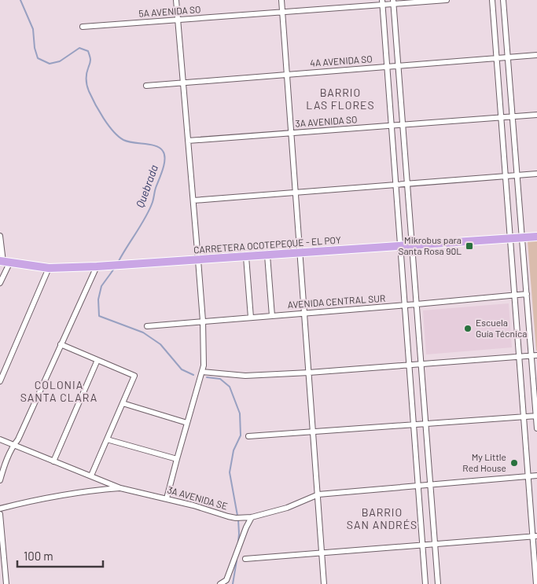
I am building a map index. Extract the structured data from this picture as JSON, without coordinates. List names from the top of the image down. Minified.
{"streets":{"main road":["CARRETERA OCOTEPEQUE - EL POY"],"street":["5A AVENIDA SO","4A AVENIDA SO","3A AVENIDA SO","AVENIDA CENTRAL SUR","3A AVENIDA SE"]},"districts":["BARRIO LAS FLORES","COLONIA SANTA CLARA","BARRIO SAN ANDRÉS"],"water":["Quebrada"],"places":{"transit":["Mikrobus para Santa Rosa 90L"],"other":["Escuela Guía Técnica","My Little Red House"]},"scale_bar":"100 m"}
